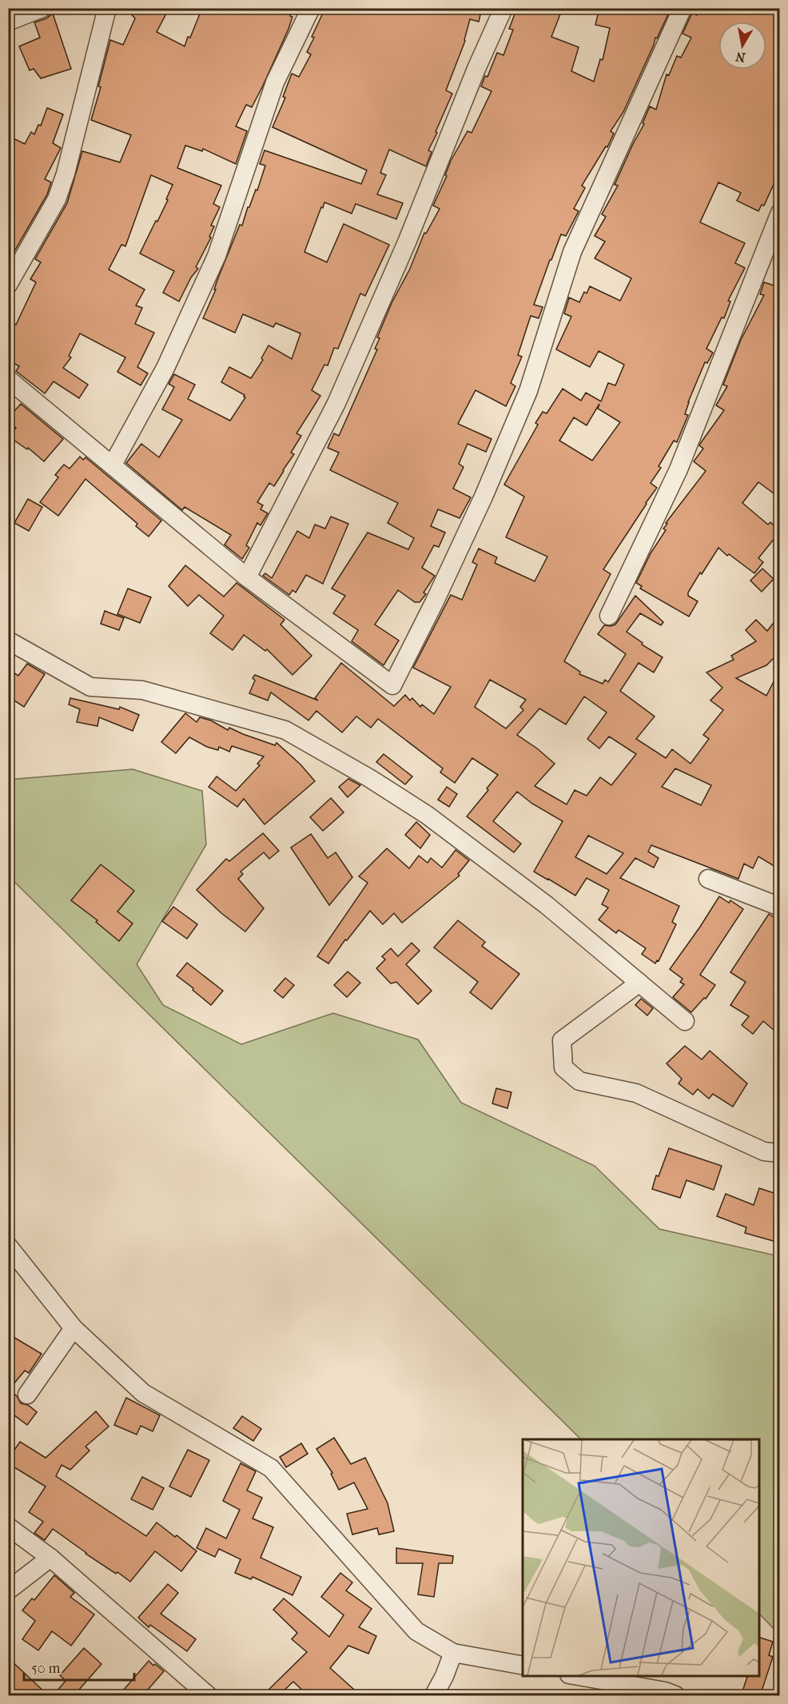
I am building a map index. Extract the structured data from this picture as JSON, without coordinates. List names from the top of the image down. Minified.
{"scale_bar":"50 m","north":"bottom"}
